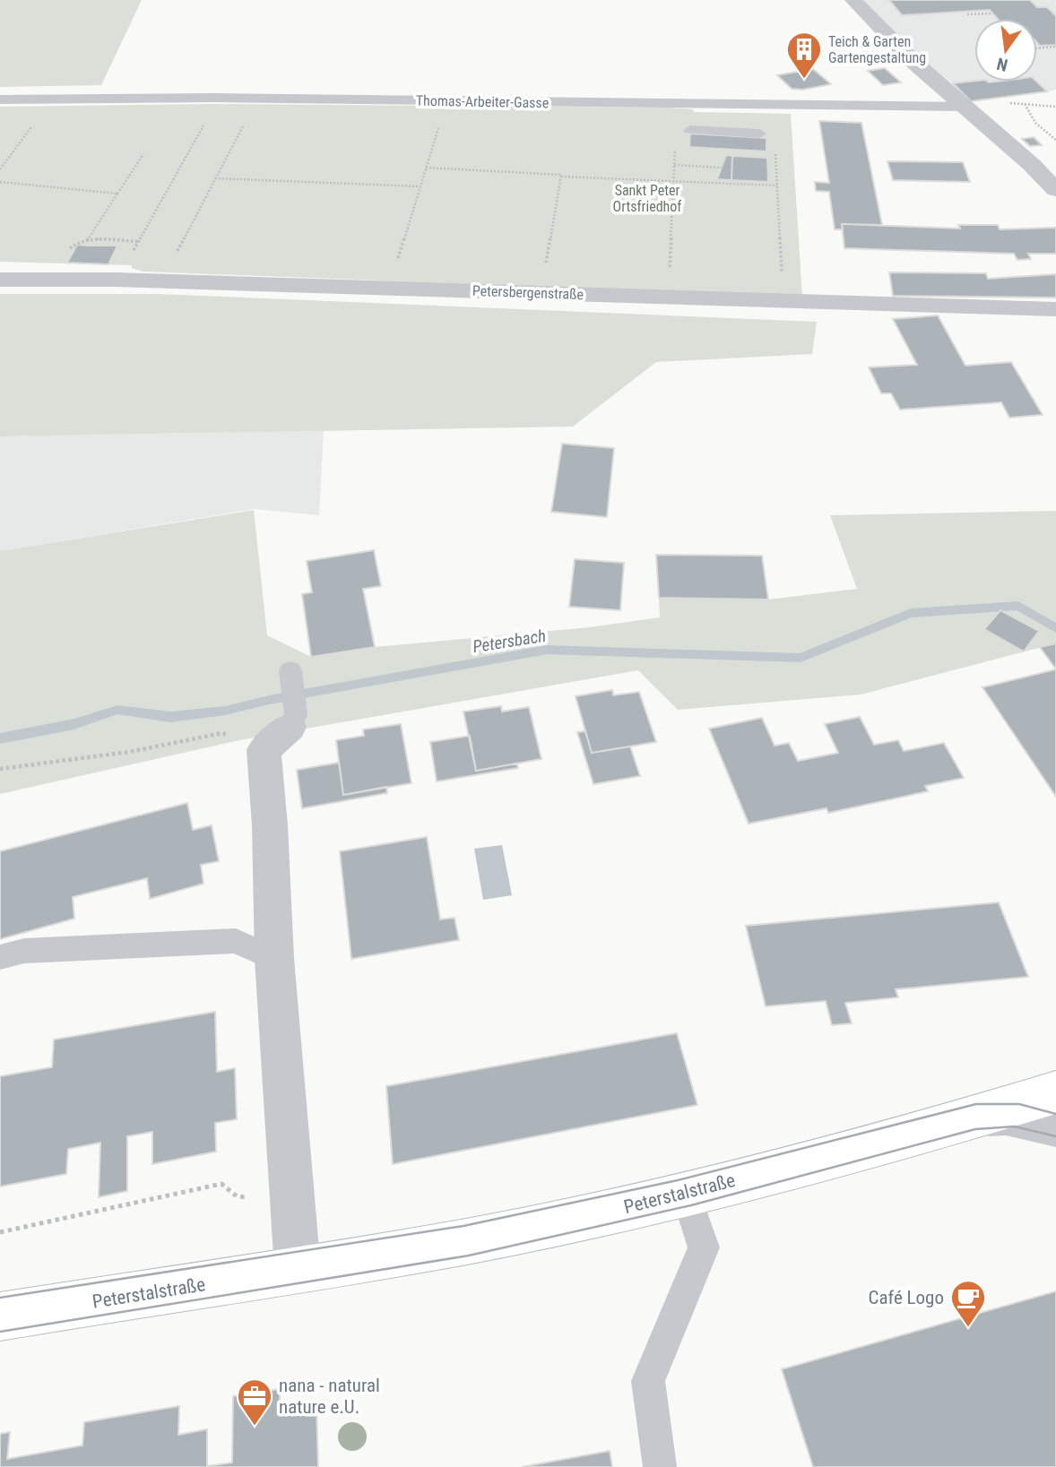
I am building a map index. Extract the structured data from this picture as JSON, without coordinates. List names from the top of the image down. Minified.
{"streets":{"street":["Petersbergenstraße","Peterstalstraße"],"lane":["Thomas-Arbeiter-Gasse"]},"water":["Petersbach"],"parks":["Sankt Peter Ortsfriedhof"],"places":{"building":["Teich & Garten Gartengestaltung"],"cafe":["Café Logo"],"office":["nana - natural nature e.U."]},"north":"bottom"}
